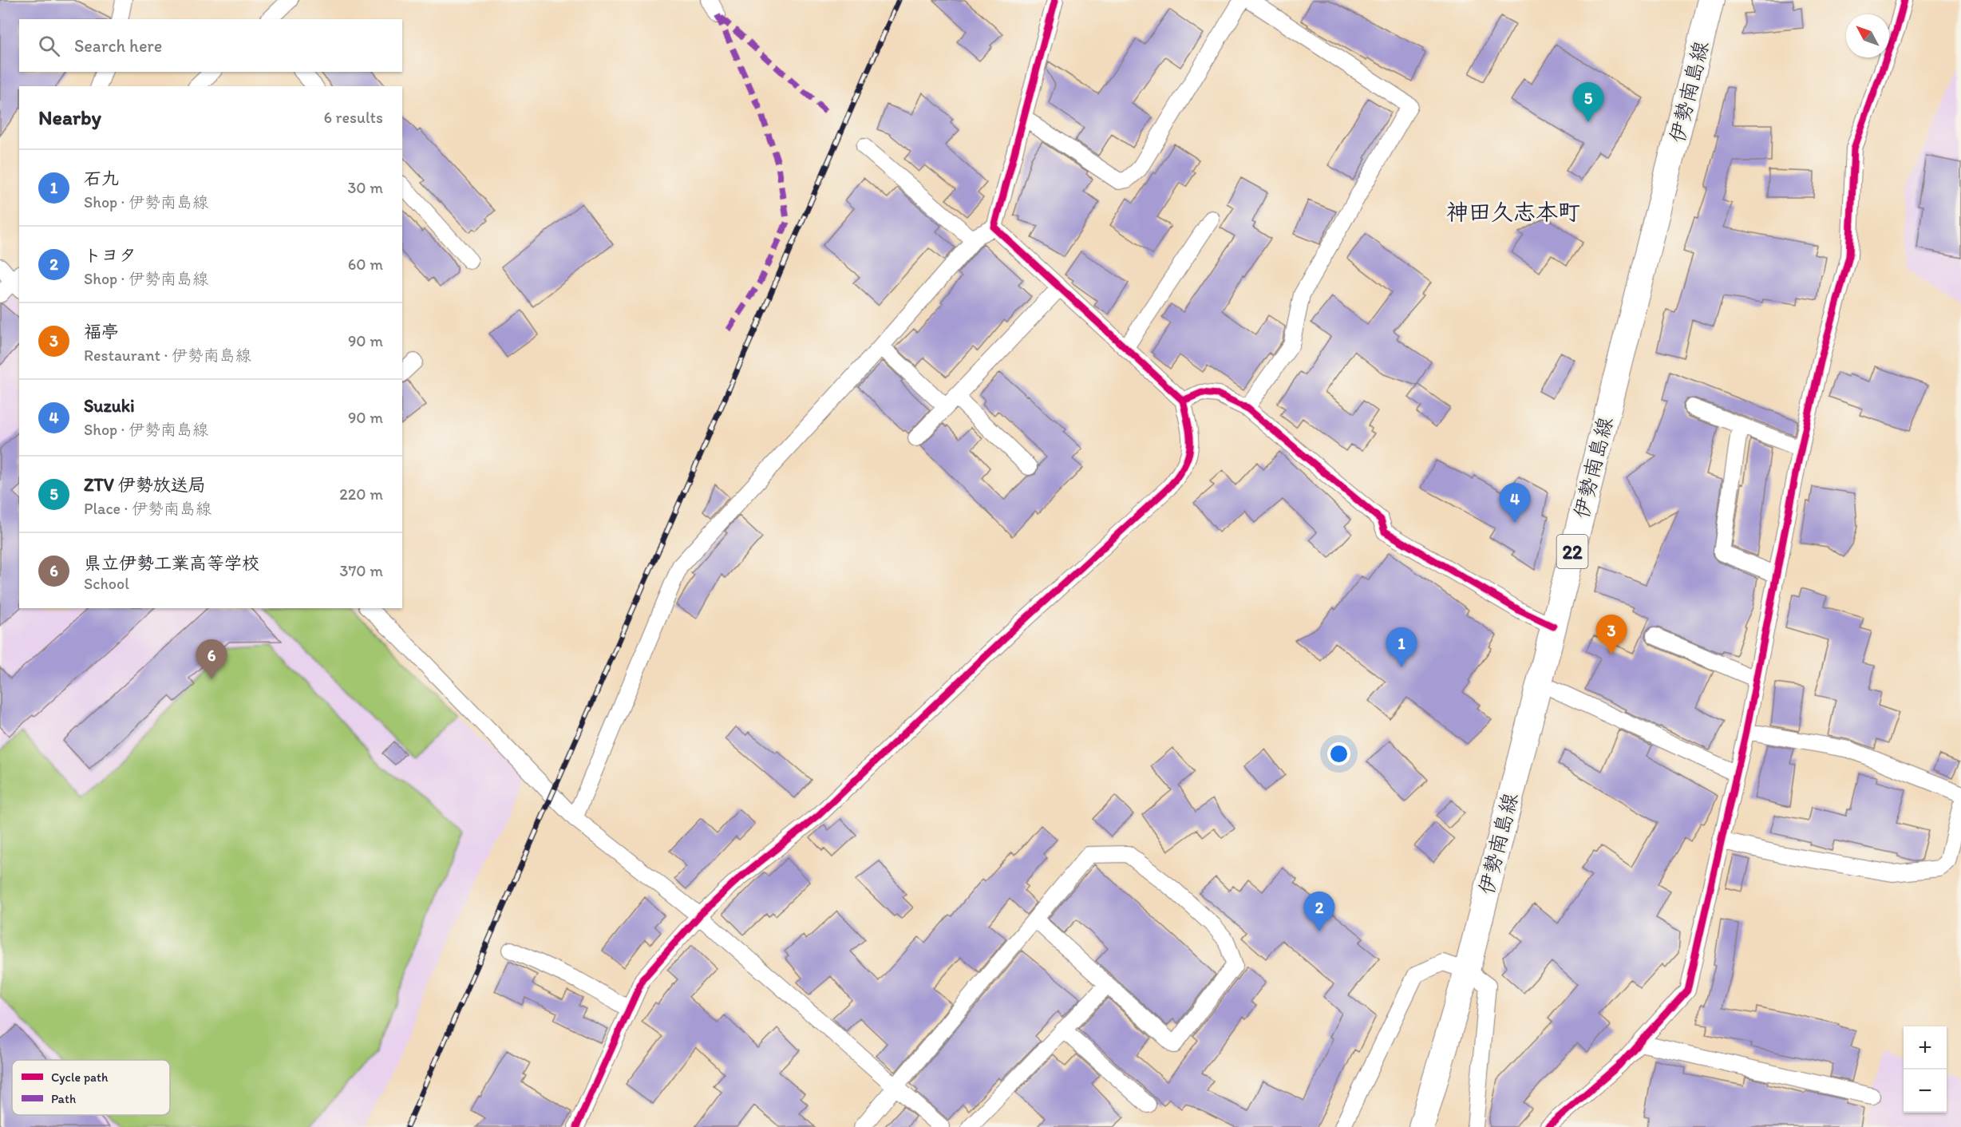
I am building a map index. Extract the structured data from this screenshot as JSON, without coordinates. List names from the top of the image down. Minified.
{"streets":{"main road":["伊勢南島線","22"]},"districts":["神田久志本町"],"legend":["Cycle path","Path"],"north":"top left","page":{"search":"Search here","pins":["5","4","3","1","6","2"],"heading":["Nearby","6 results"],"list":[{"mark":"1","name":"石九","note":"Shop · 伊勢南島線","value":"30 m"},{"mark":"2","name":"トヨタ","note":"Shop · 伊勢南島線","value":"60 m"},{"mark":"3","name":"福亭","note":"Restaurant · 伊勢南島線","value":"90 m"},{"mark":"4","name":"Suzuki","note":"Shop · 伊勢南島線","value":"90 m"},{"mark":"5","name":"ZTV 伊勢放送局","note":"Place · 伊勢南島線","value":"220 m"},{"mark":"6","name":"県立伊勢工業高等学校","note":"School","value":"370 m"}],"map_buttons":["+","−"]}}
